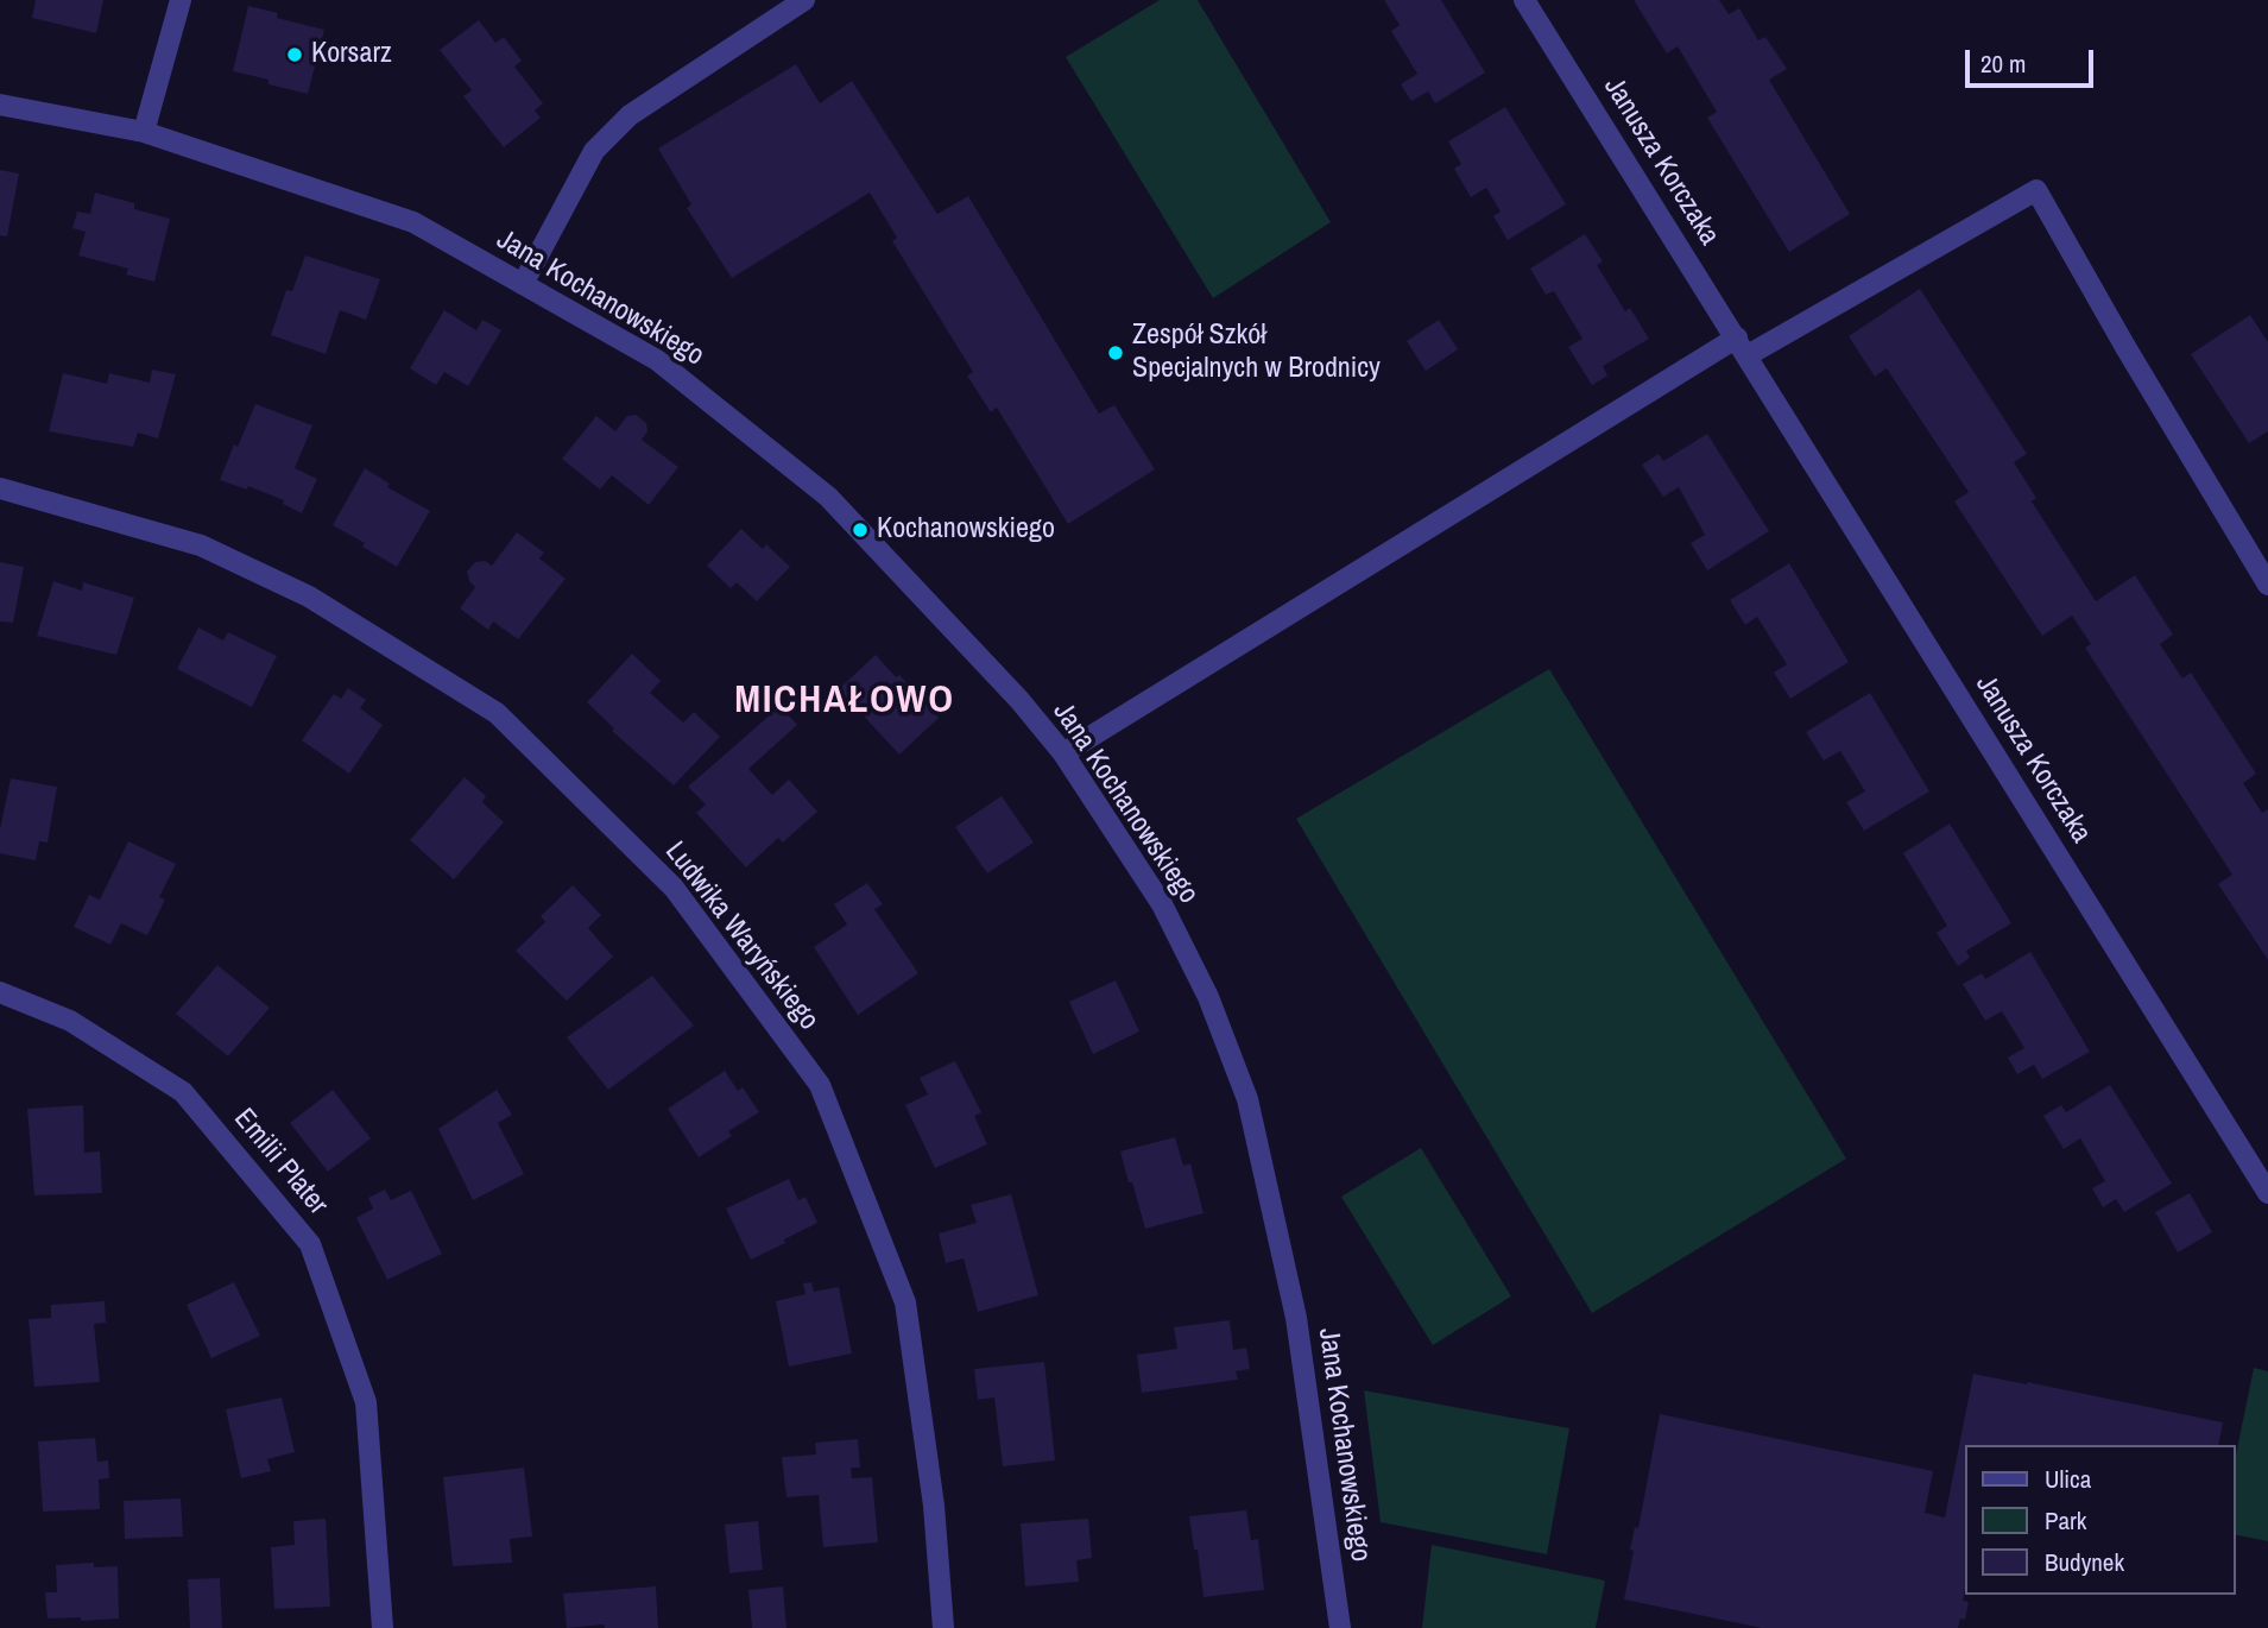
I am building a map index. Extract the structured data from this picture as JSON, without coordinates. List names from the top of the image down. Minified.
{"streets":{"street":["Janusza Korczaka","Jana Kochanowskiego","Ludwika Waryńskiego","Emilii Plater"]},"districts":["MICHAŁOWO"],"places":["Korsarz","Zespół Szkół Specjalnych w Brodnicy","Kochanowskiego"],"legend":["Ulica","Park","Budynek"],"scale_bar":"20 m"}
